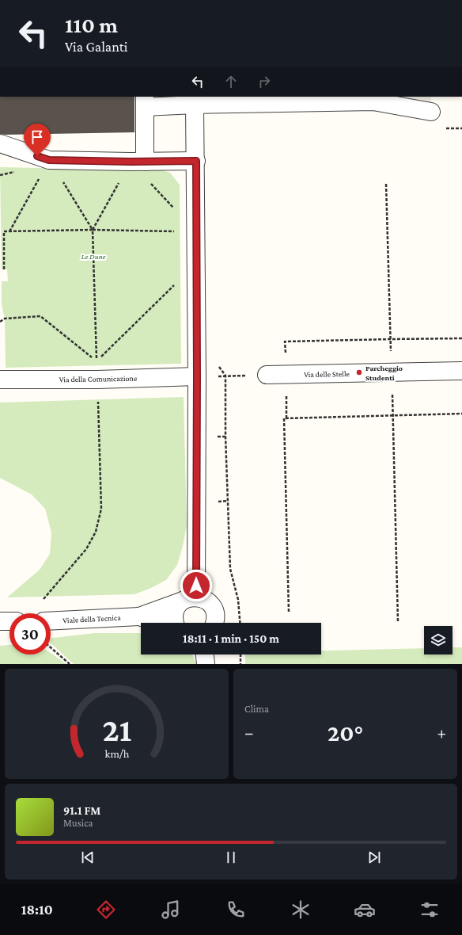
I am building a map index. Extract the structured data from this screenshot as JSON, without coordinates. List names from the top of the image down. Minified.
{"streets":{"street":["Via delle Stelle","Via della Comunicazione","Viale della Tecnica"]},"parks":["Le Dune"],"places":["Parcheggio Studenti"],"page":{"turn":["110 m","Via Galanti"],"limit":"30","trip":"18:11 · 1 min · 150 m","tile":"Clima","heat":["−","20°","+"],"song":["91.1 FM","Musica"],"tabs":"18:10","gauge":["21","km/h"]}}
